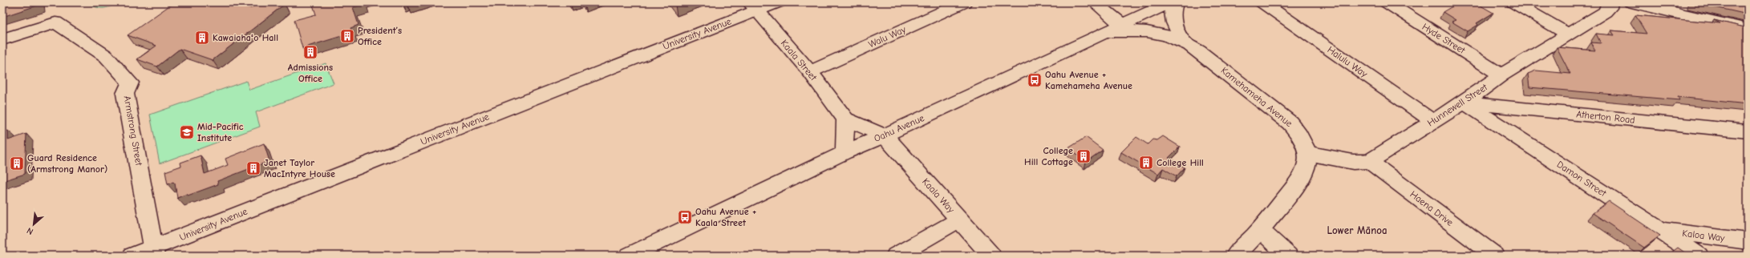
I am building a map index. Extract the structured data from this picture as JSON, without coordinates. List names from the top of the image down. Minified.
{"streets":{"street":["University Avenue","Walu Way","Hyde Street","Kaala Street","Halulu Way","Kamehameha Avenue","Hunnewell Street","Atherton Road","Oahu Avenue","Armstrong Street","Damon Street","Kaala Way","Haena Drive","Kaloa Way"]},"crossings":[["University Avenue","Kaala Street"],["University Avenue","Armstrong Street"],["Walu Way","Kaala Street"],["Hyde Street","Hunnewell Street"],["Halulu Way","Hunnewell Street"],["Kamehameha Avenue","Hunnewell Street"],["Kamehameha Avenue","Oahu Avenue"],["Hunnewell Street","Atherton Road"],["Hunnewell Street","Damon Street"],["Hunnewell Street","Haena Drive"],["Atherton Road","Damon Street"],["Oahu Avenue","Kaala Way"],["Damon Street","Kaloa Way"]],"districts":["Lower Mānoa"],"places":{"building":["President’s Office","Kawaiahaʻo Hall","Admissions Office","College Hill Cottage","College Hill","Guard Residence (Armstrong Manor)","Janet Taylor MacIntyre House"],"bus stop":["Oahu Avenue + Kamehameha Avenue","Oahu Avenue + Kaala Street"],"school or university":["Mid-Pacific Institute"]},"north":"bottom left"}
